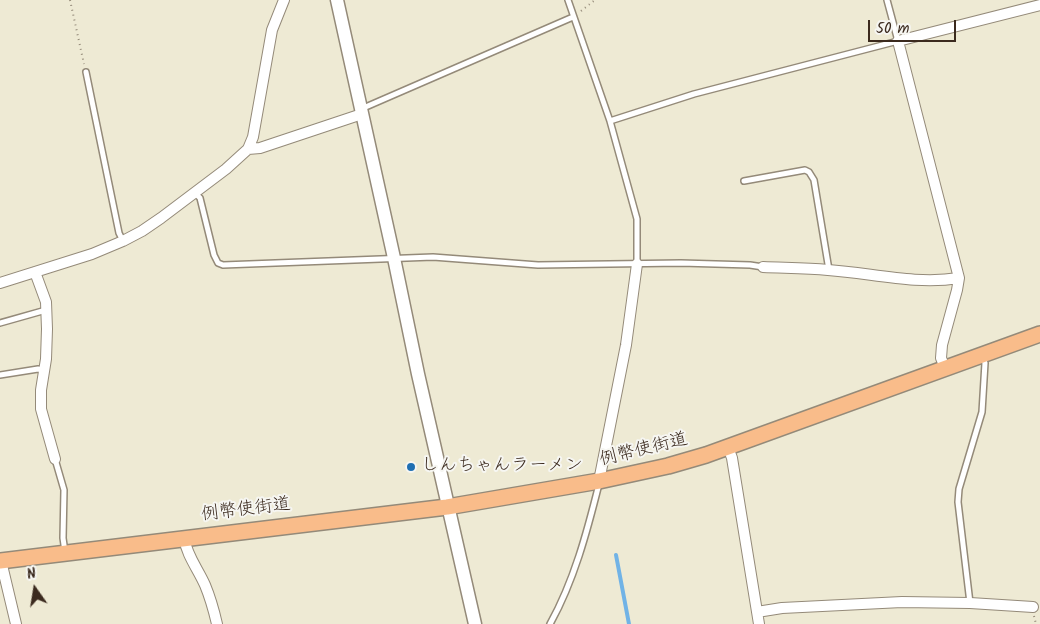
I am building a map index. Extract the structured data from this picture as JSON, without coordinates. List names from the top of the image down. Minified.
{"streets":{"main road":["例幣使街道"]},"places":["しんちゃんラーメン"],"scale_bar":"50 m","north":"top"}
